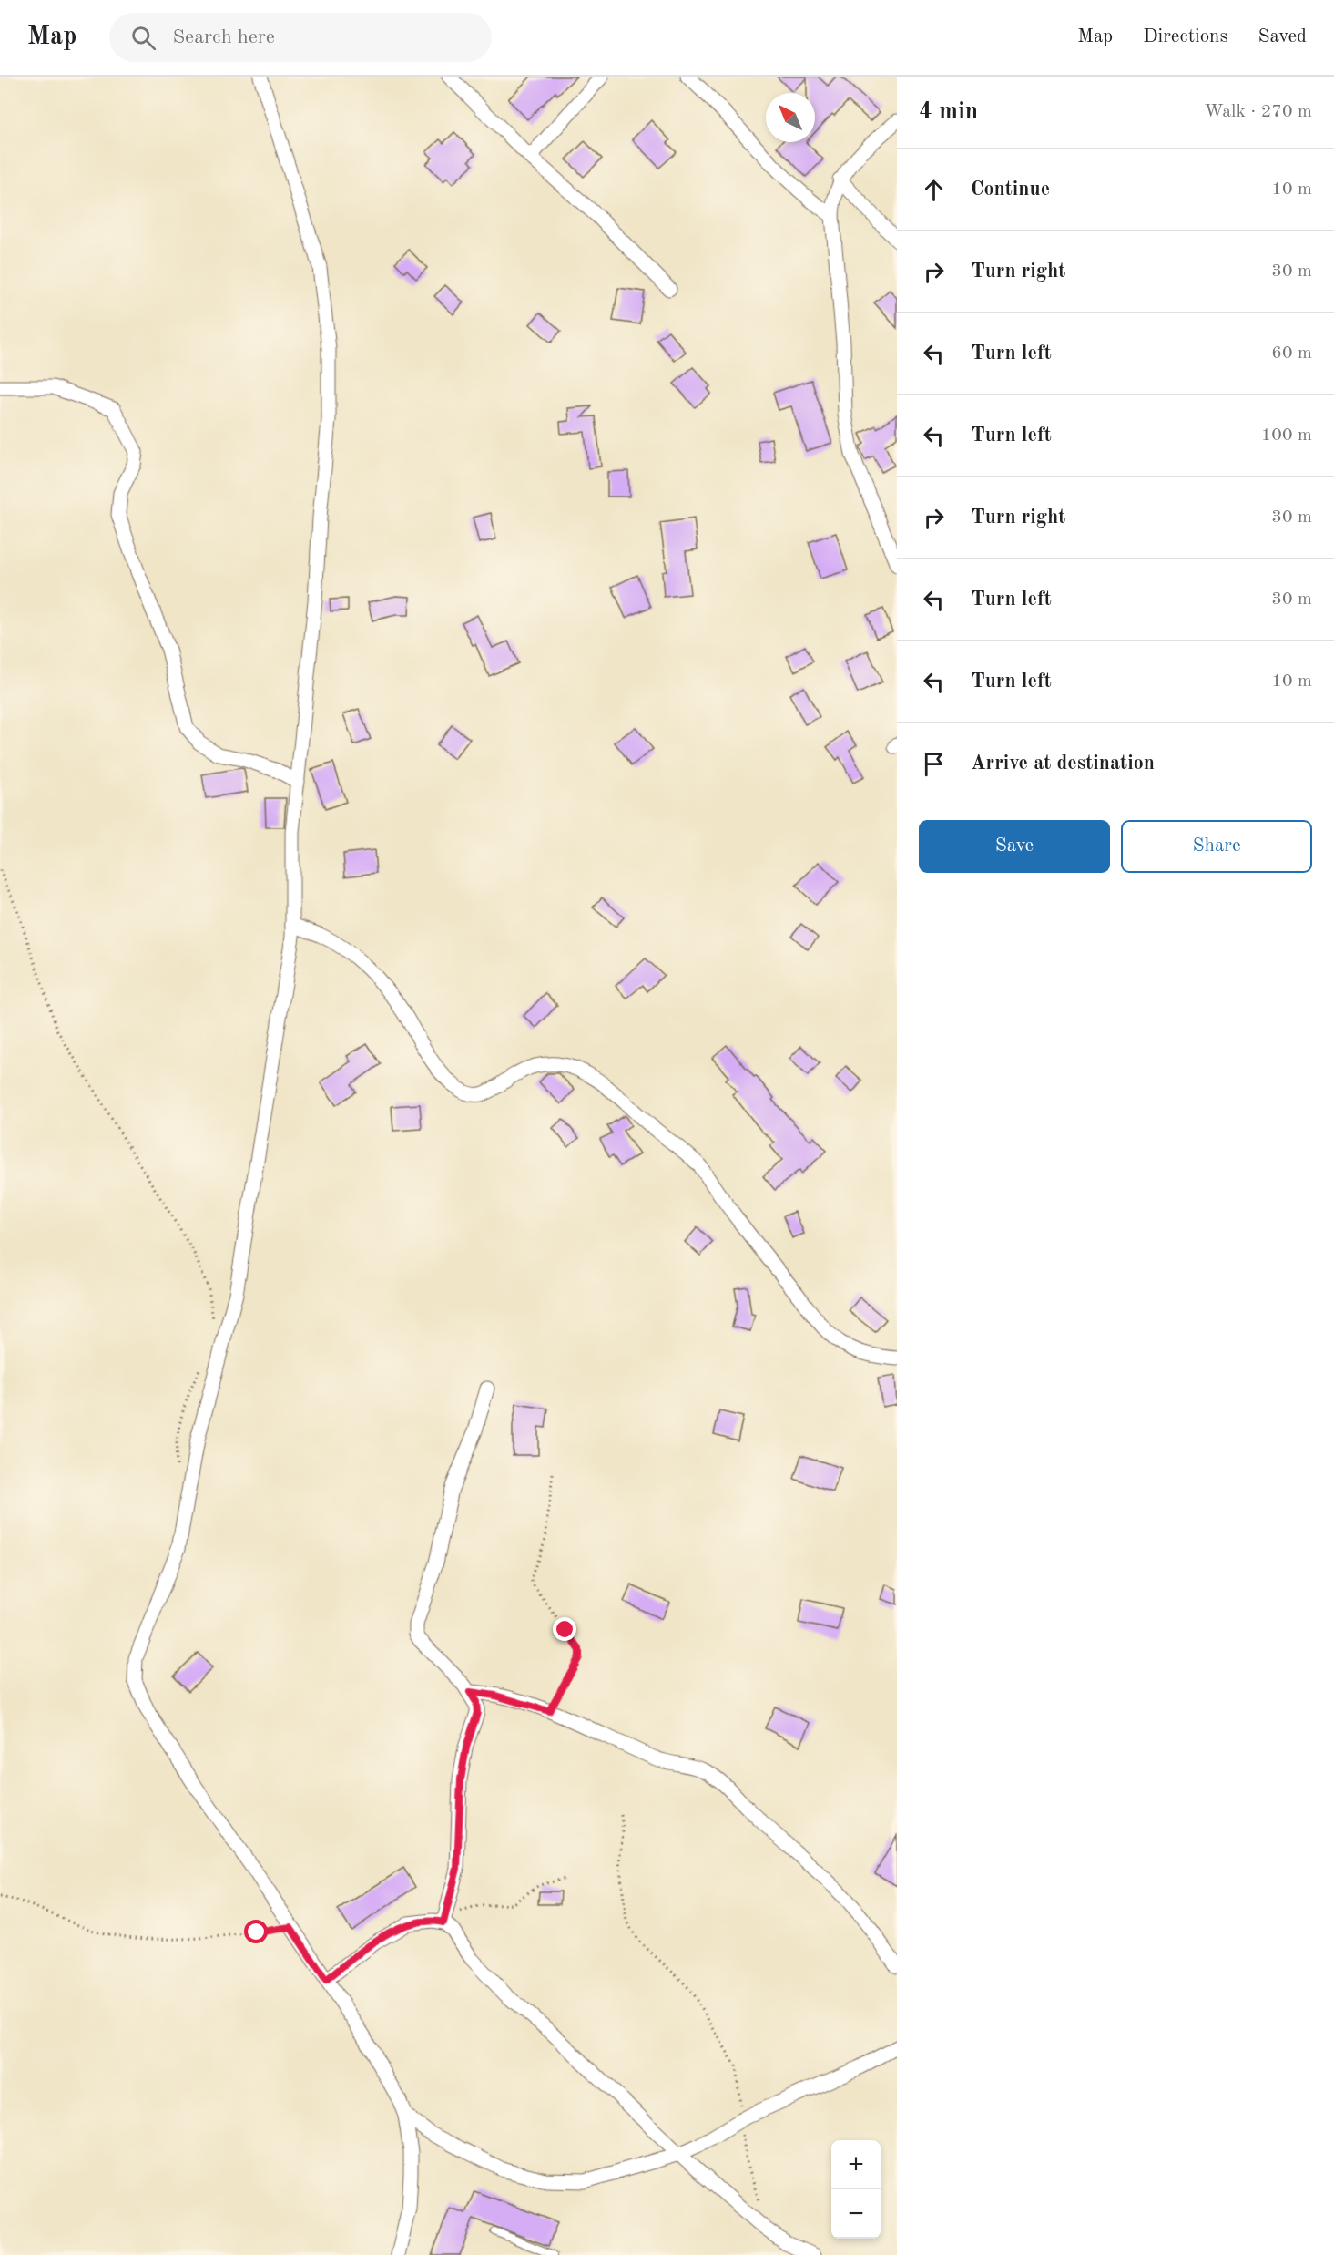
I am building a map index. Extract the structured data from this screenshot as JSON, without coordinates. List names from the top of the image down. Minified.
{"north":"top left","page":{"header":"Map","search":"Search here","nav":["Map","Directions","Saved"],"heading":["4 min","Walk · 270 m"],"list":[["Continue","10 m"],["Turn right","30 m"],["Turn left","60 m"],["Turn left","100 m"],["Turn right","30 m"],["Turn left","30 m"],["Turn left","10 m"],"Arrive at destination"],"buttons":["Save","Share"],"map_buttons":["+","−"]}}
